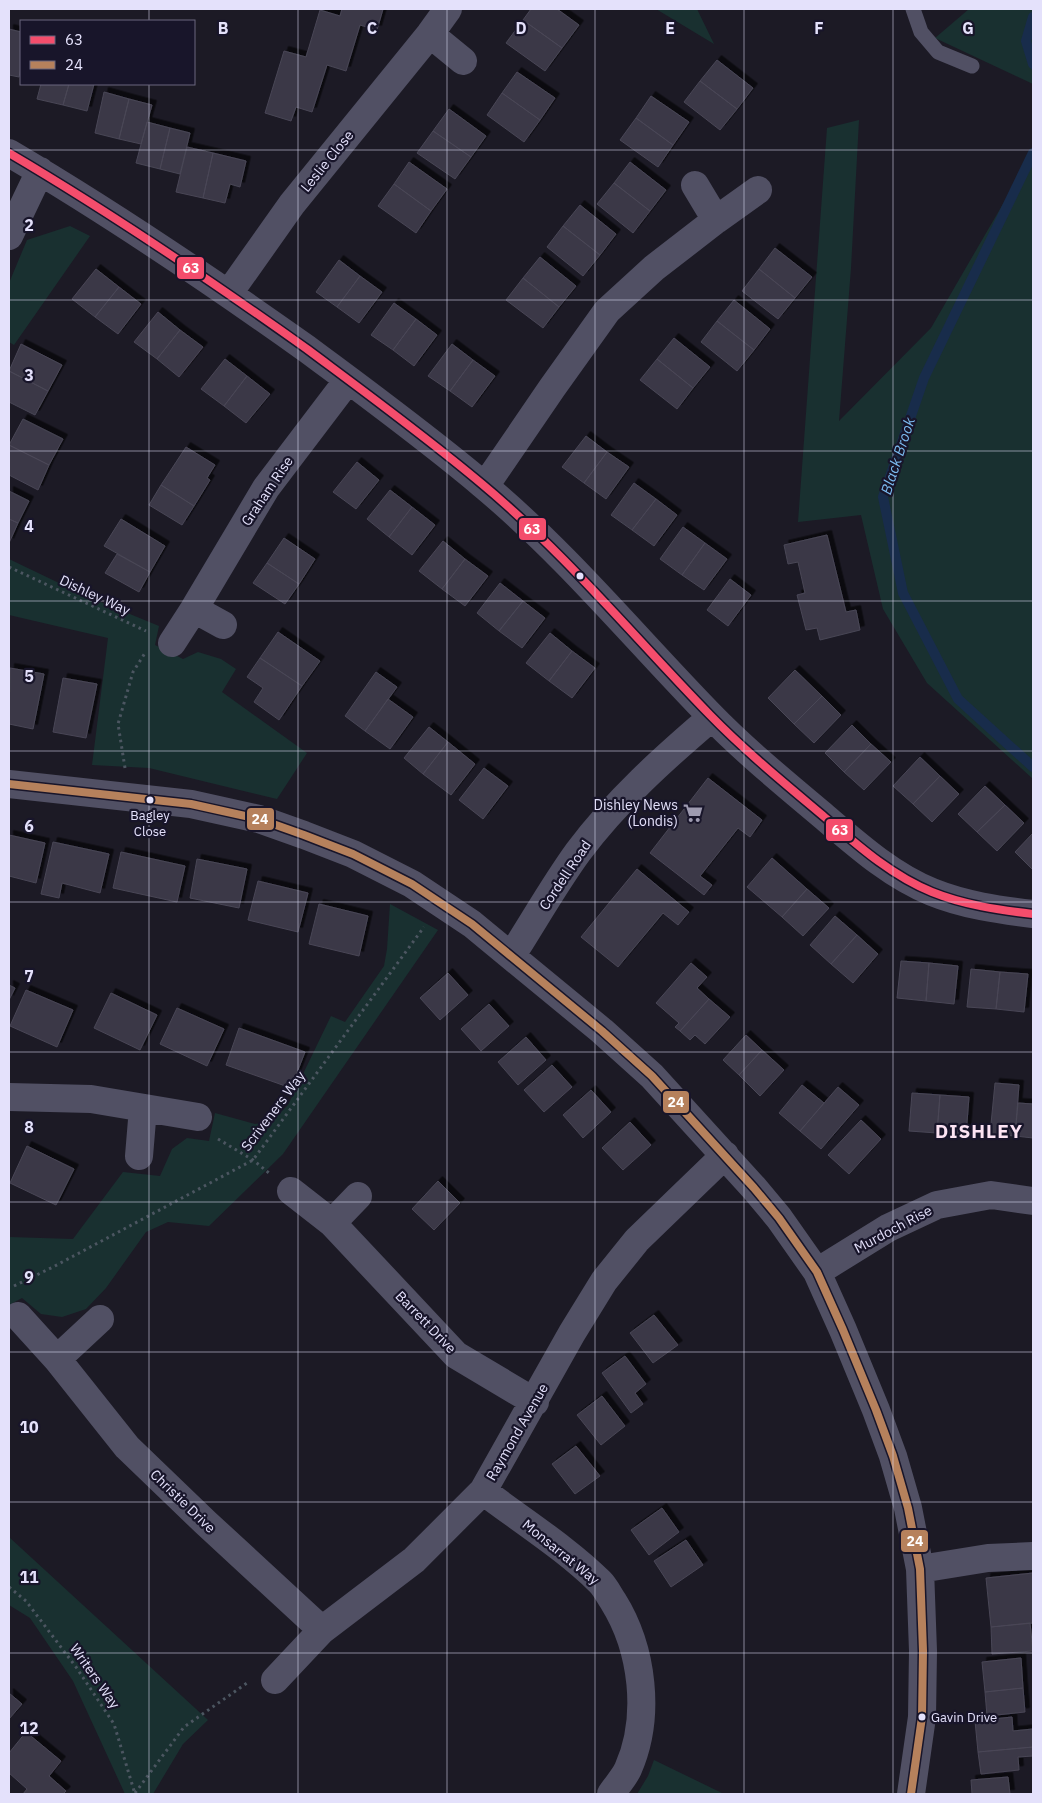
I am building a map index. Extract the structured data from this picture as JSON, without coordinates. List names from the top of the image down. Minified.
{"streets":{"street":["Leslie Close","Graham Rise","Cordell Road","Murdoch Rise","Barrett Drive","Raymond Avenue","Christie Drive","Monsarrat Way"],"path":["Dishley Way","Scriveners Way","Writers Way"]},"crossings":[["Graham Rise","Dishley Way"],["Barrett Drive","Raymond Avenue"],["Raymond Avenue","Christie Drive"],["Raymond Avenue","Monsarrat Way"],["Raymond Avenue","Writers Way"]],"districts":["DISHLEY"],"water":["Black Brook"],"places":{"other":["Bagley Close","Gavin Drive"],"supermarket":["Dishley News (Londis)"]},"lines":["transit line 63","transit line 24"],"legend":["63","24"],"grid":{"columns":["B","C","D","E","F","G"],"rows":["2","3","4","5","6","7","8","9","10","11","12"]}}
